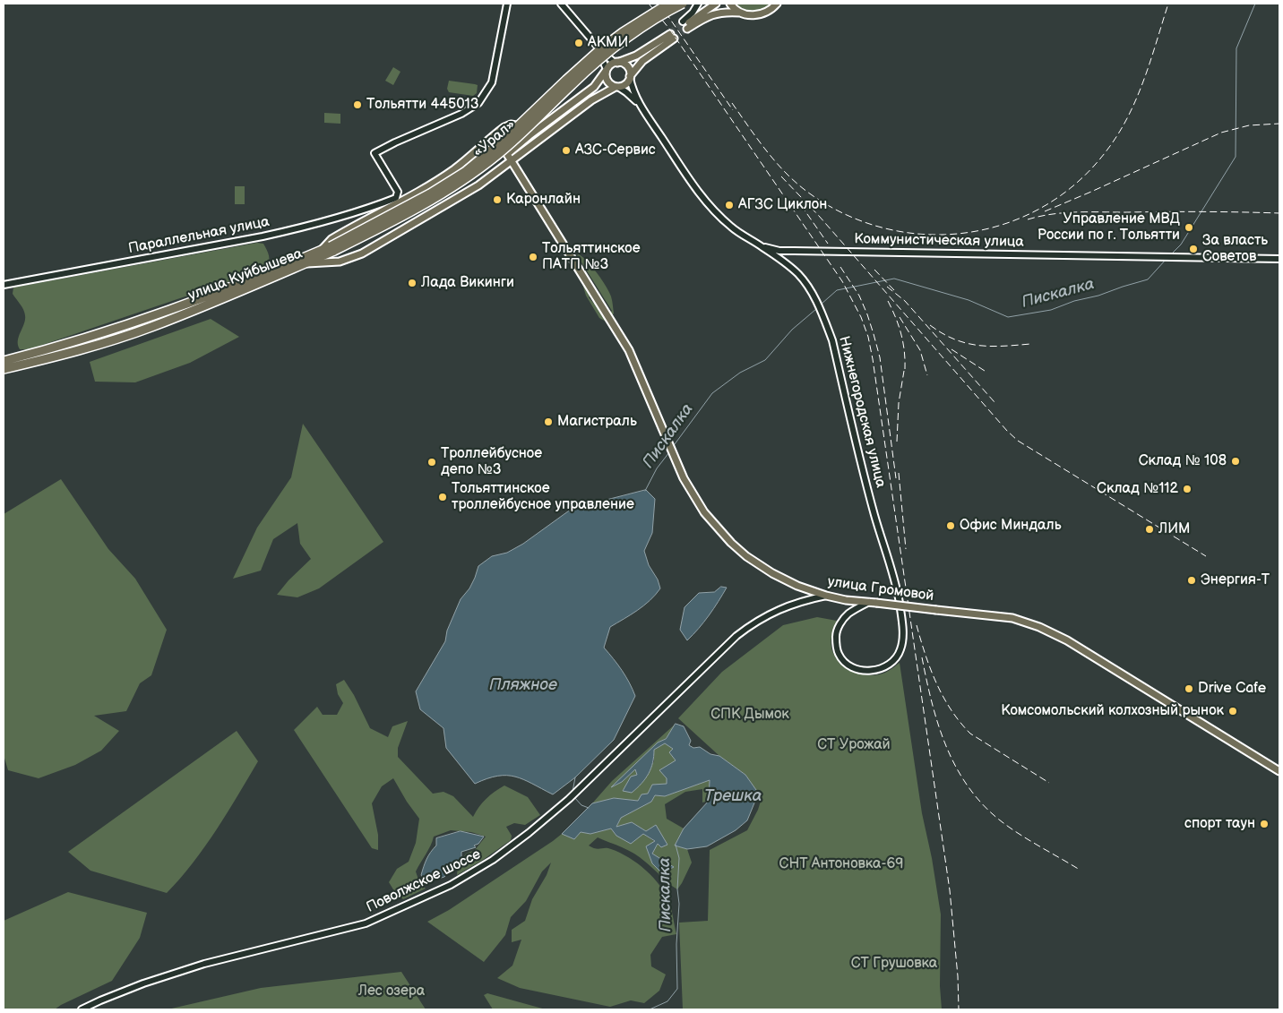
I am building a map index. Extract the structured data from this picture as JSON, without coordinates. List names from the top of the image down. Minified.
{"streets":{"highway":["«Урал»","улица Куйбышева"],"main road":["Параллельная улица","Коммунистическая улица","Нижнегородская улица","улица Громовой","Поволжское шоссе"]},"crossings":[["«Урал»","улица Куйбышева"],["Коммунистическая улица","Нижнегородская улица"],["улица Куйбышева","Нижнегородская улица"],["улица Куйбышева","улица Громовой"],["Нижнегородская улица","улица Громовой"],["улица Громовой","Поволжское шоссе"]],"water":["Пискалка","Пляжное","Трешка"],"parks":["СПК Дымок","СТ Урожай","СНТ Антоновка-69","СТ Грушовка","Лес озера"],"places":["АКМИ","Тольятти 445013","АЗС-Сервис","Каронлайн","АГЗС Циклон","Управление МВД России по г. Тольятти","За власть Советов","Тольяттинское ПАТП №3","Лада Викинги","Магистраль","Склад № 108","Троллейбусное депо №3","Склад №112","Тольяттинское троллейбусное управление","Офис Миндаль","ЛИМ","Энергия-Т","Drive Cafe","Комсомольский колхозный рынок","спорт таун"]}
